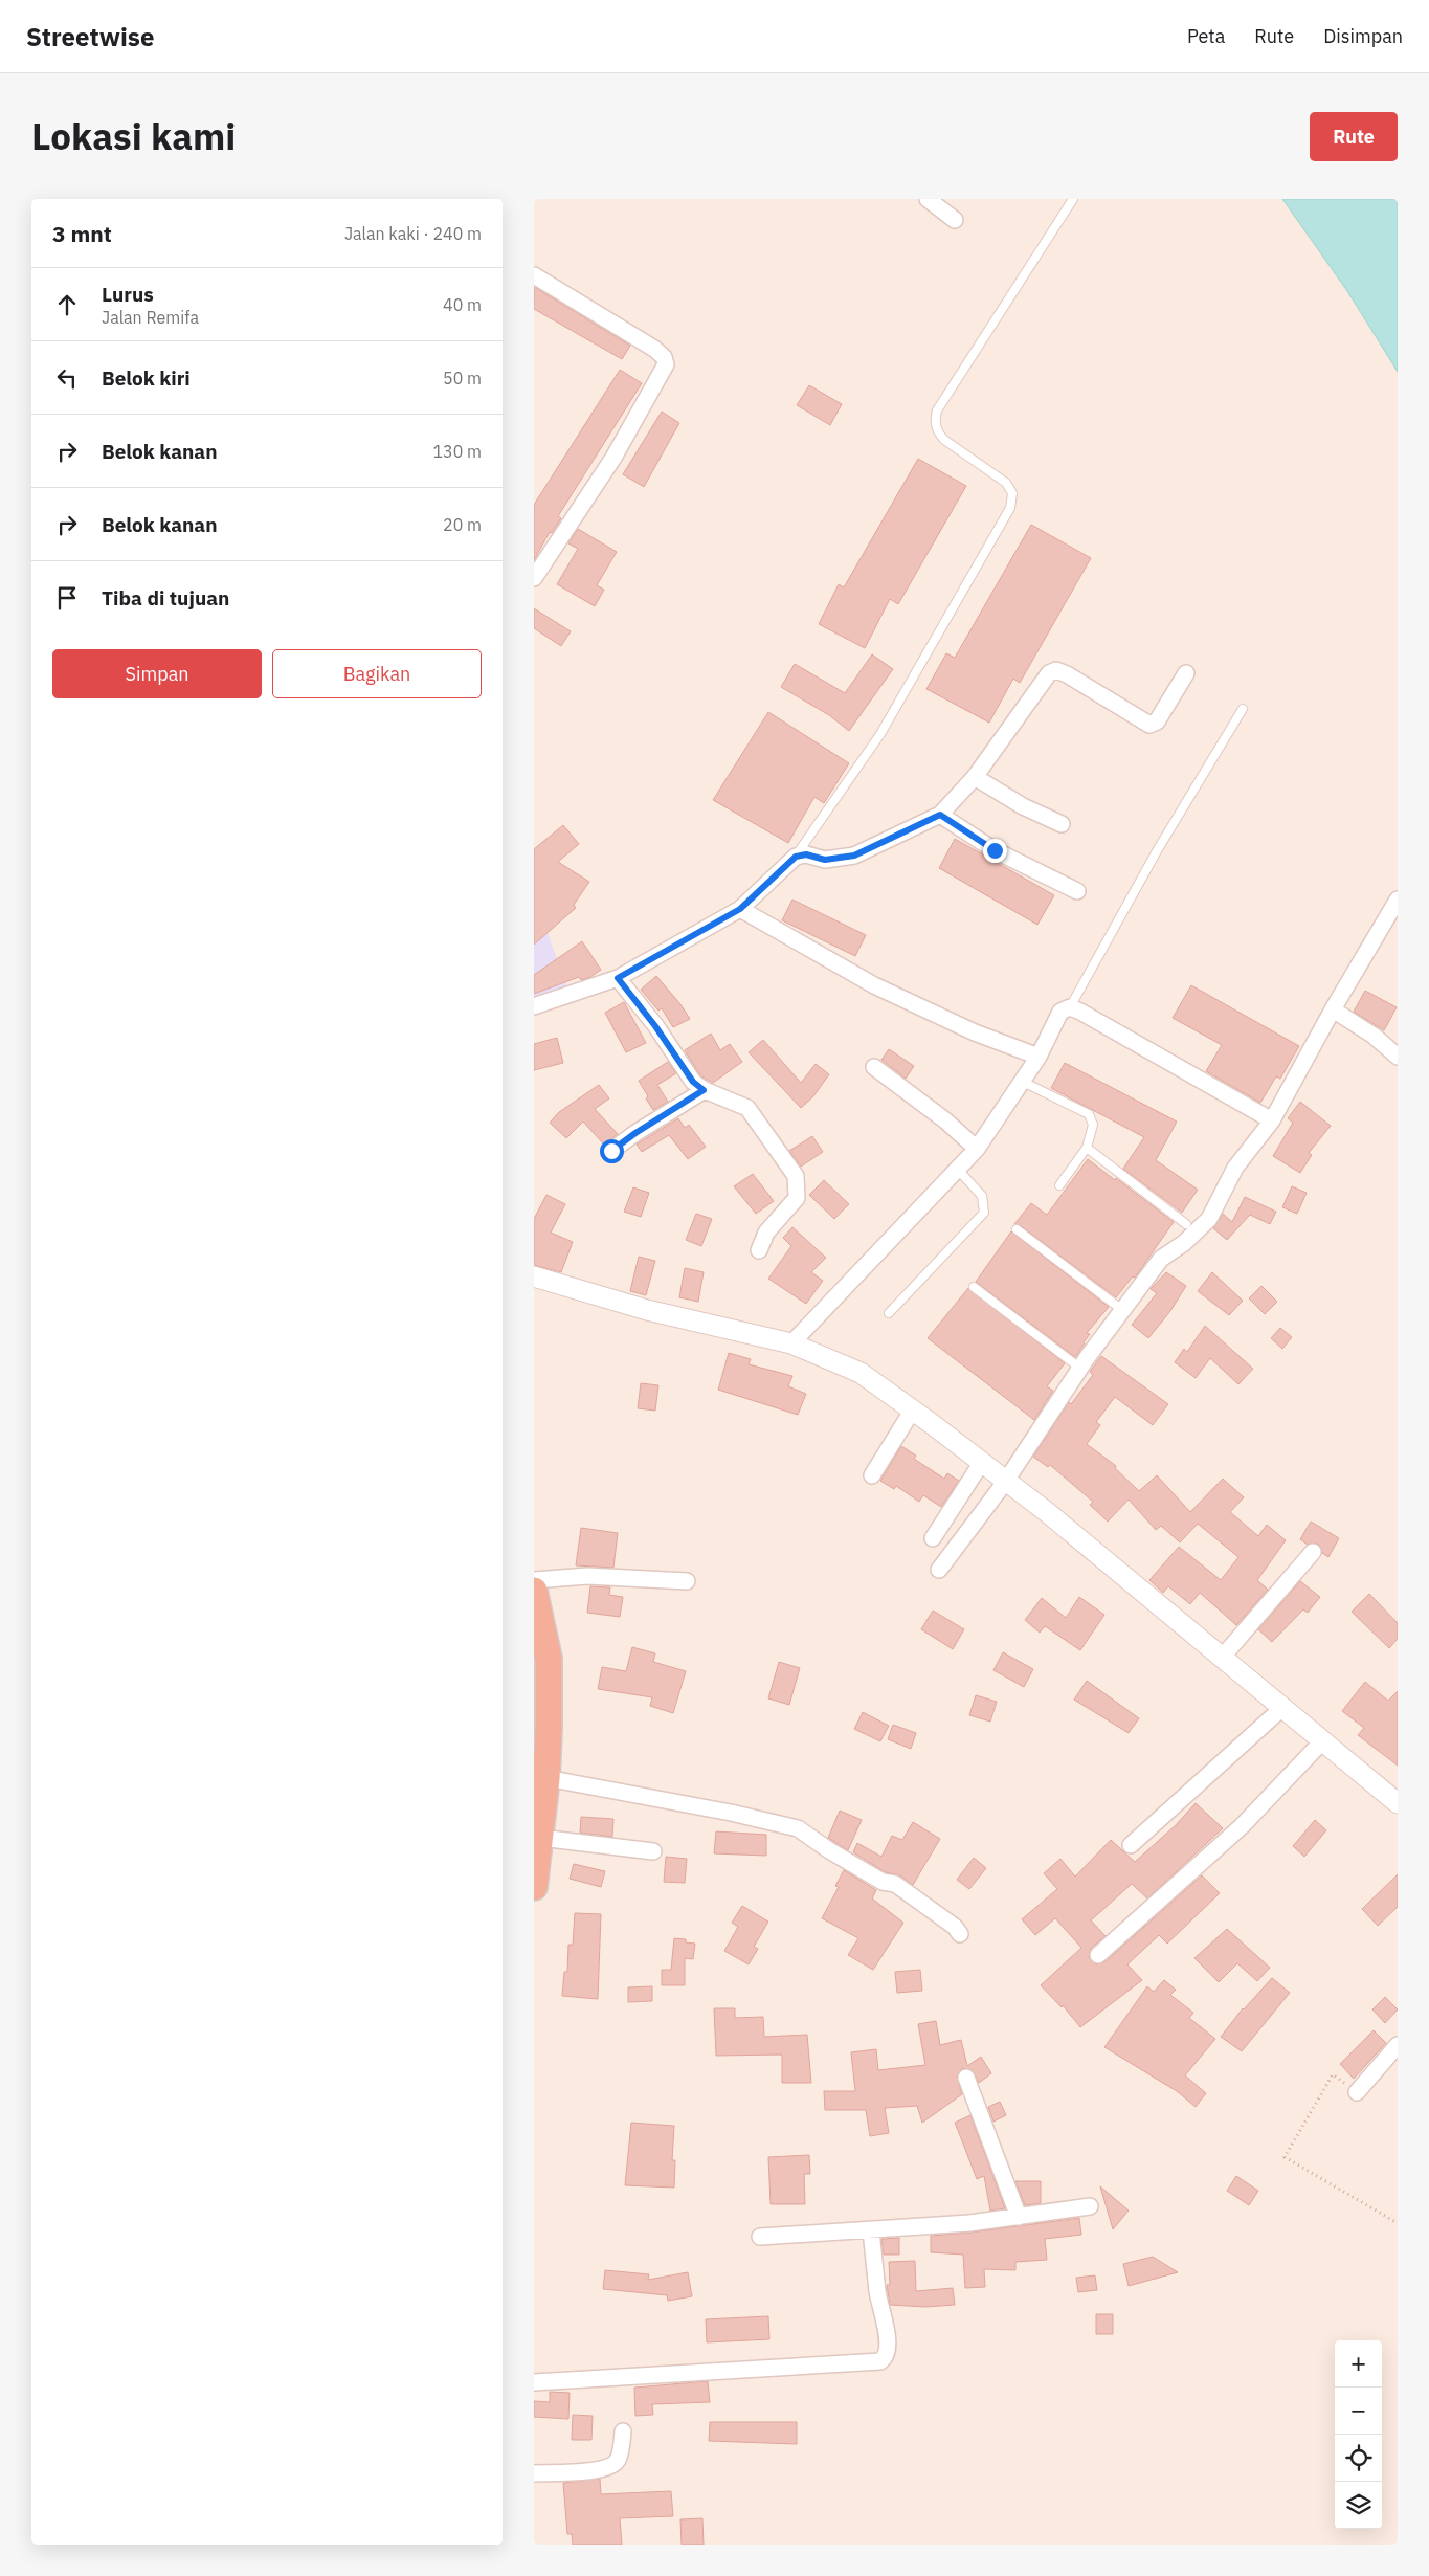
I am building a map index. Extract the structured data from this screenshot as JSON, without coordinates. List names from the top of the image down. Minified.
{"page":{"header":"Streetwise","nav":["Peta","Rute","Disimpan"],"title":"Lokasi kami","buttons":["Rute",["Simpan","Bagikan"]],"heading":["3 mnt","Jalan kaki · 240 m"],"list":[["Lurus","Jalan Remifa","40 m"],["Belok kiri","50 m"],["Belok kanan","130 m"],["Belok kanan","20 m"],"Tiba di tujuan"],"map_buttons":["+","−"]}}
